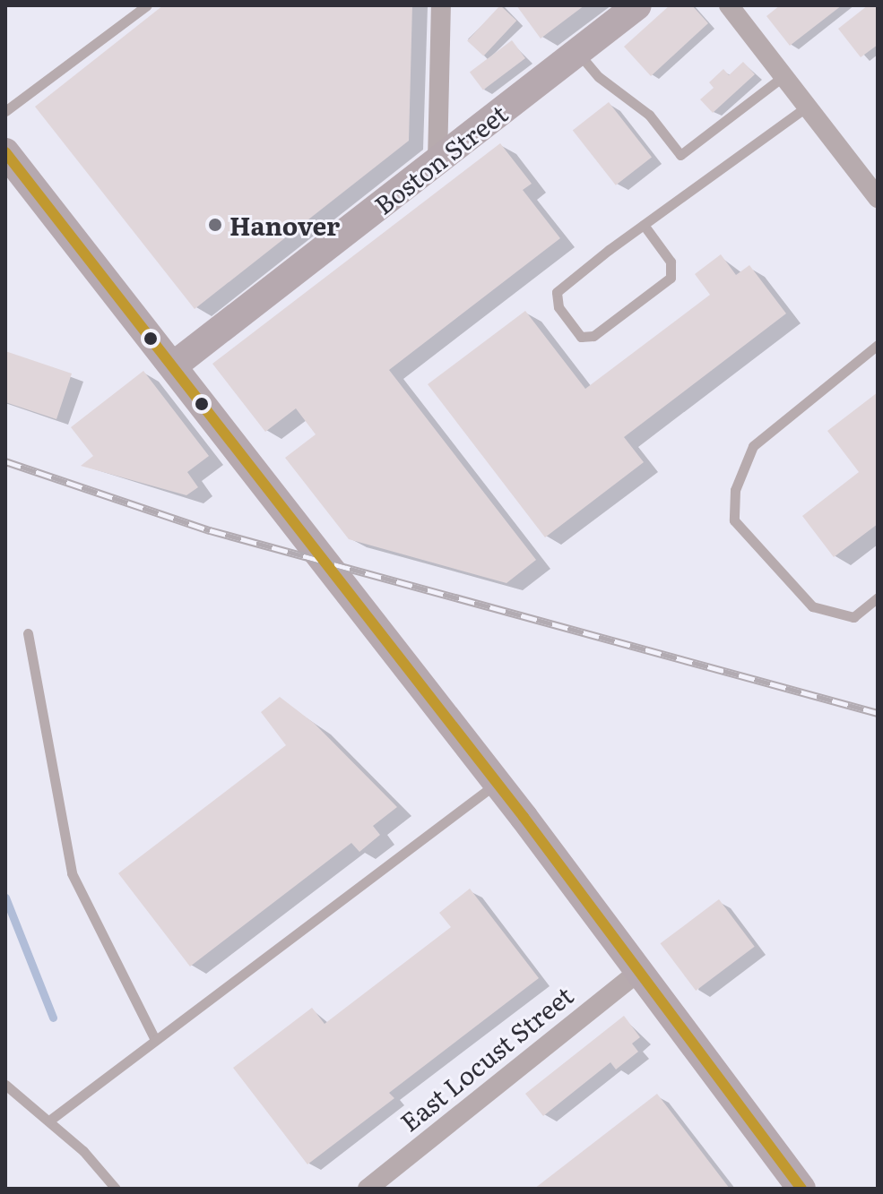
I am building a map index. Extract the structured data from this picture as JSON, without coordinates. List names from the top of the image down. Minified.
{"streets":{"main road":["Boston Street"],"street":["East Locust Street"]},"places":["Hanover"]}
